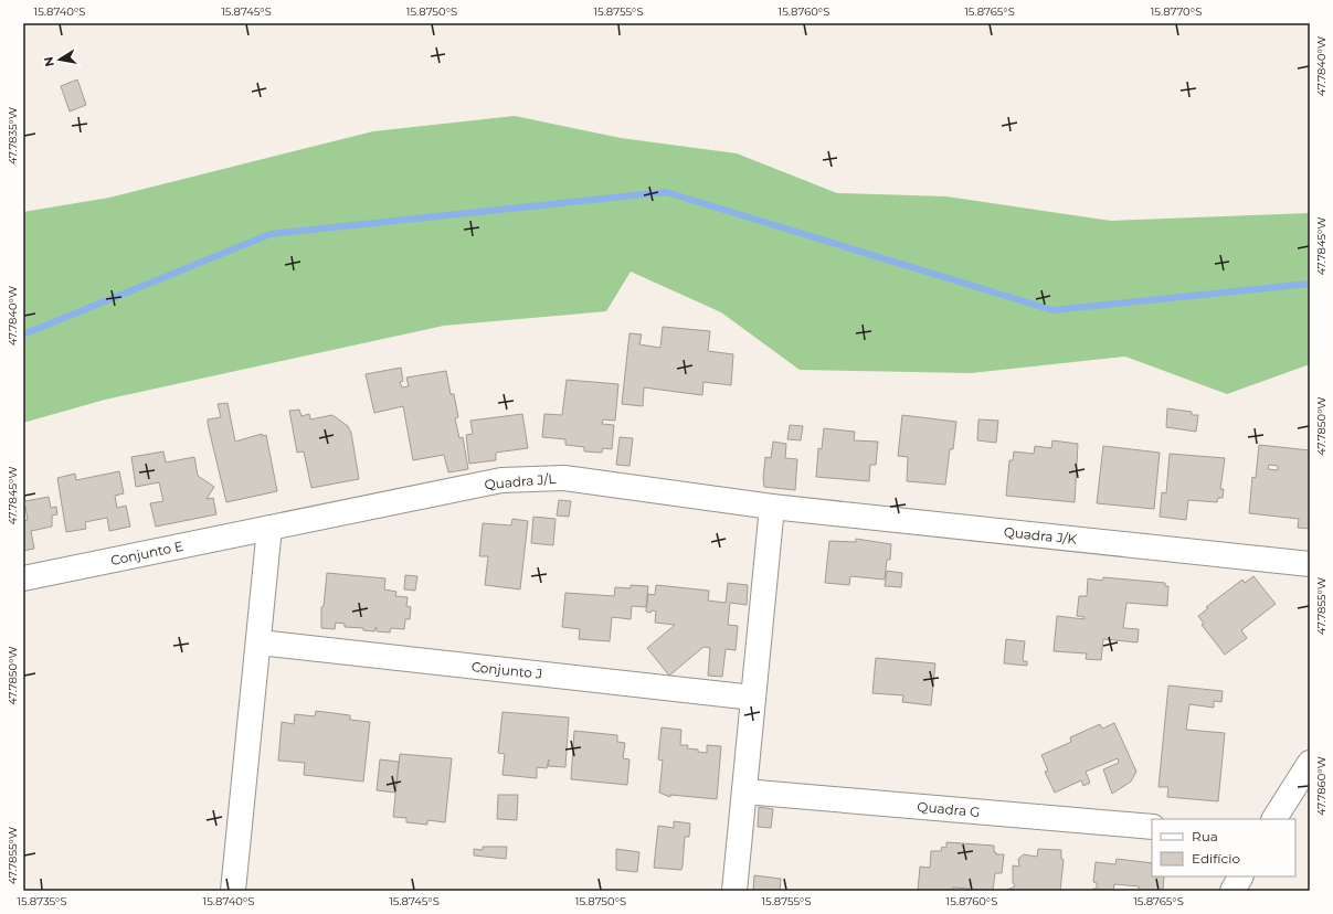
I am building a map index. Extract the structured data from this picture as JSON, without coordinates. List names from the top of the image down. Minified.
{"streets":{"street":["Quadra J/L","Quadra J/K","Conjunto E","Conjunto J","Quadra G"]},"crossings":[["Quadra J/L","Quadra J/K"],["Quadra J/L","Conjunto E"]],"legend":["Rua","Edifício"],"north":"left","coordinates":["15.8740°S","15.8745°S","15.8750°S","15.8755°S","15.8760°S","15.8765°S","15.8770°S","47.7840°W","47.7835°W","47.7845°W","47.7850°W","47.7855°W","47.7860°W","15.8735°S"]}
